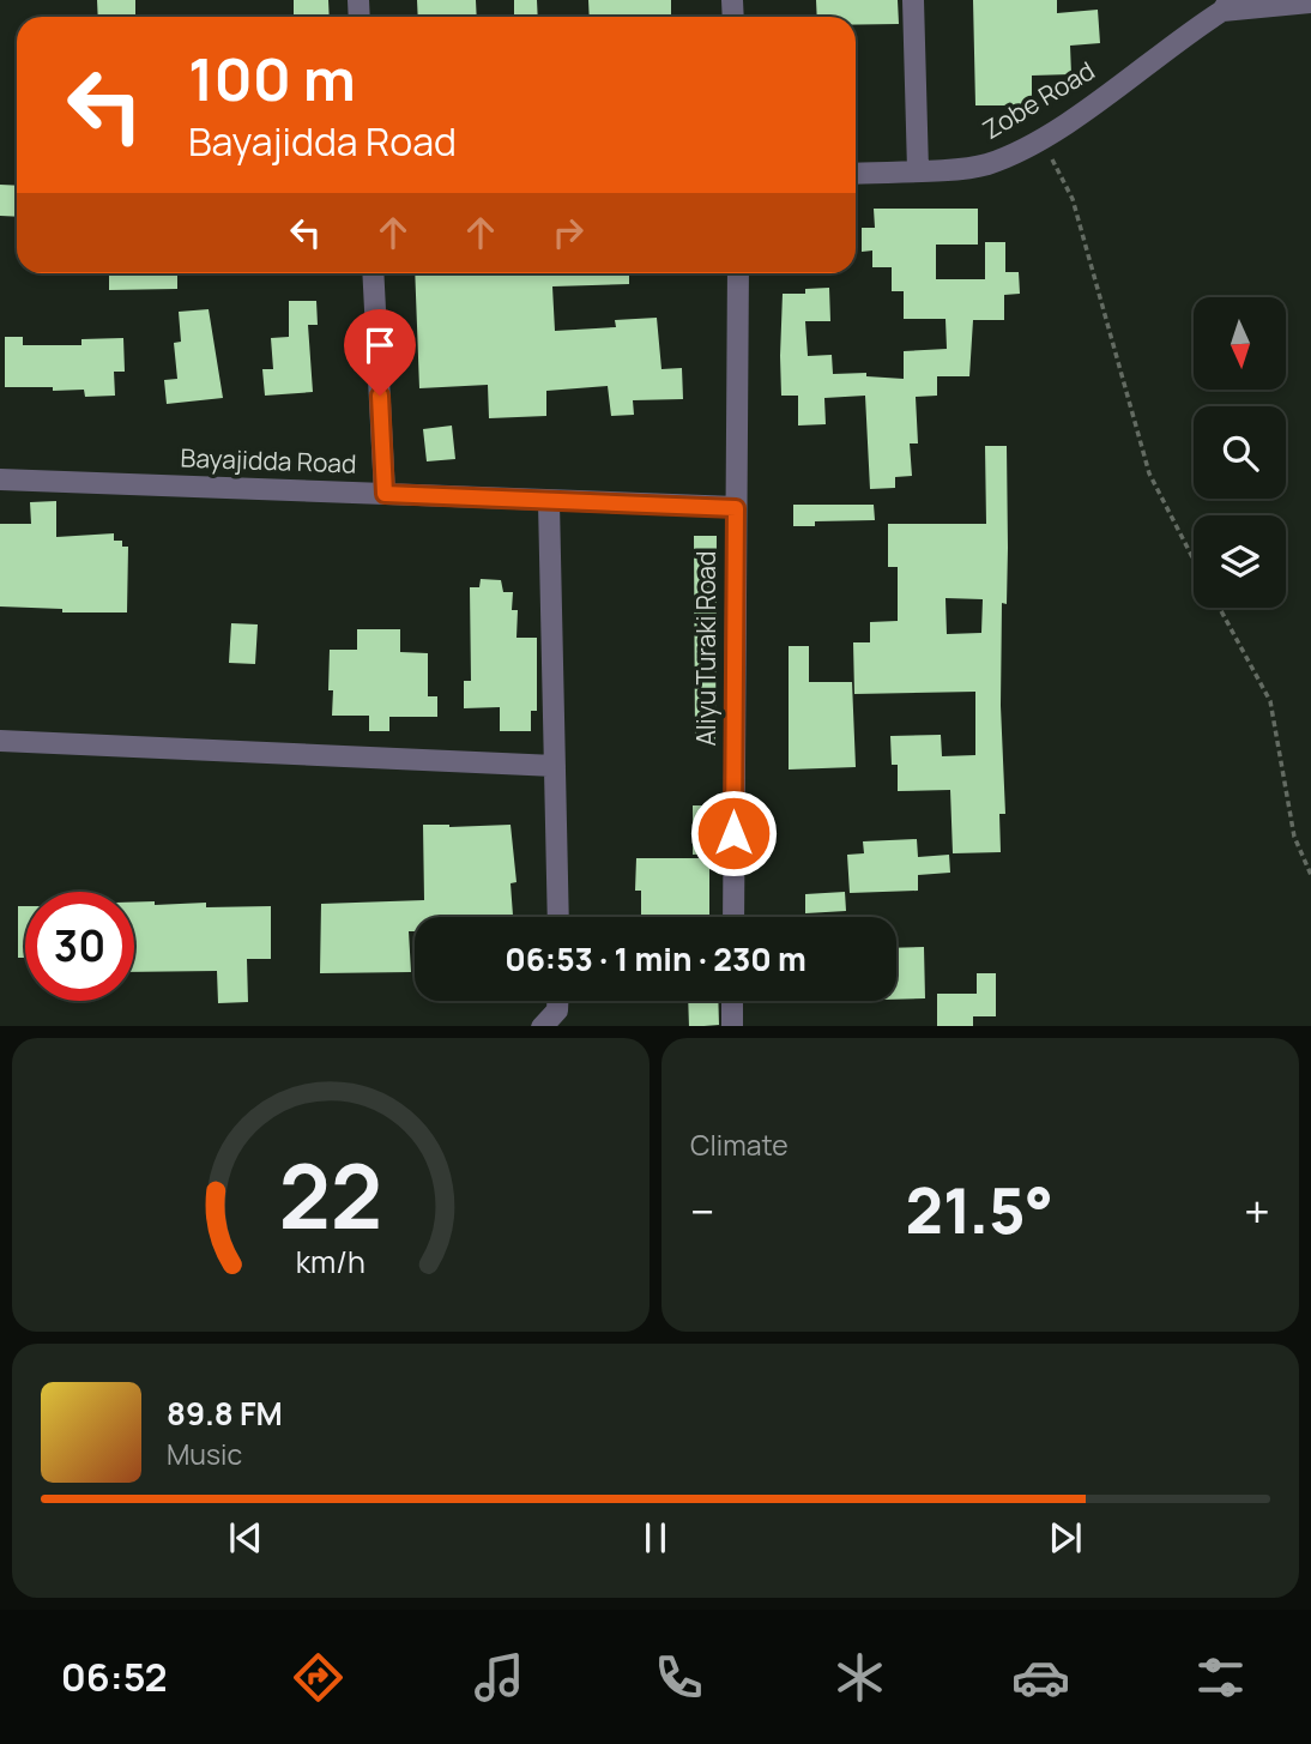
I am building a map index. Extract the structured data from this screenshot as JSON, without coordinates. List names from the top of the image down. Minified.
{"streets":{"street":["Zobe Road","Bayajidda Road","Aliyu Turaki Road"]},"crossings":[["Bayajidda Road","Aliyu Turaki Road"]],"north":"bottom","page":{"turn":["100 m","Bayajidda Road"],"limit":"30","trip":"06:53 · 1 min · 230 m","tile":"Climate","heat":["−","21.5°","+"],"song":["89.8 FM","Music"],"tabs":"06:52","gauge":["22","km/h"]}}
